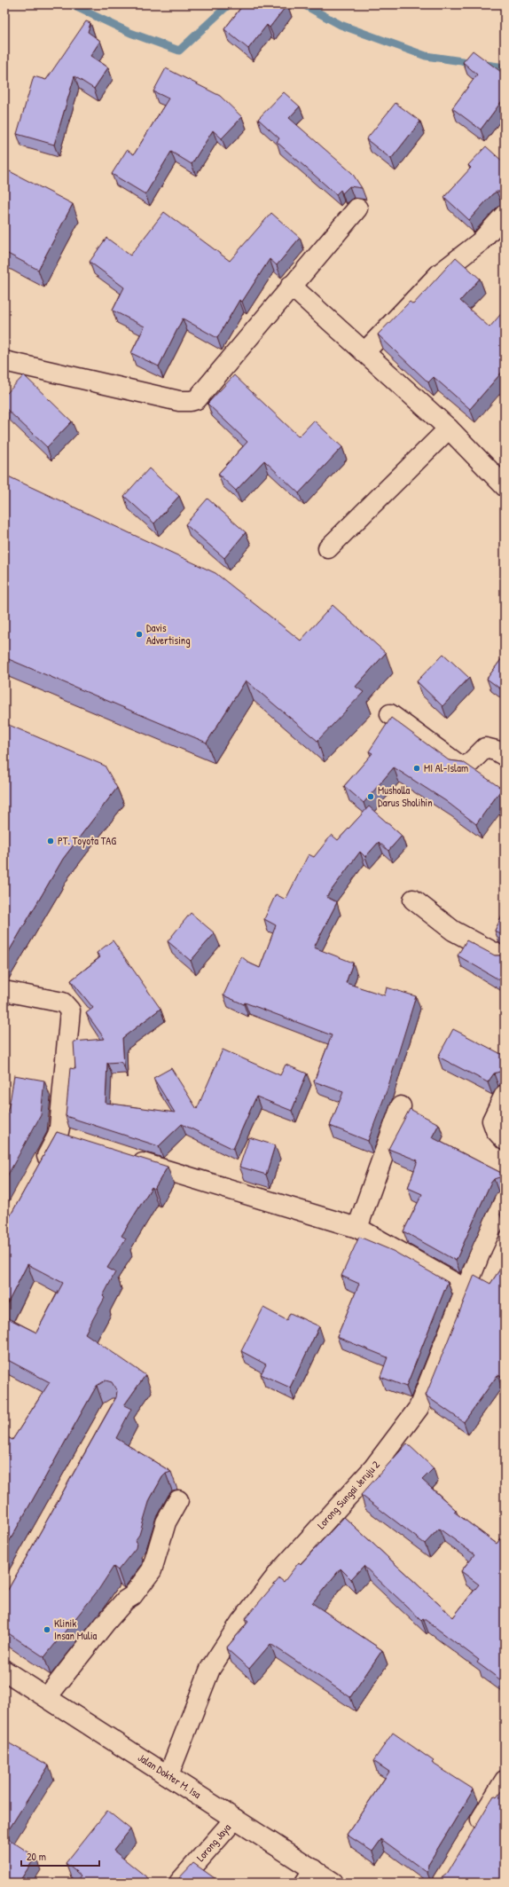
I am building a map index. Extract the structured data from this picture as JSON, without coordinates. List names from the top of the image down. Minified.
{"streets":{"street":["Lorong Sungai Jeruju 2","Jalan Dokter M. Isa","Lorong Jaya"]},"crossings":[["Lorong Sungai Jeruju 2","Jalan Dokter M. Isa"],["Jalan Dokter M. Isa","Lorong Jaya"]],"places":["Davis Advertising","MI Al-Islam","Musholla Darus Sholihin","PT. Toyota TAG","Klinik Insan Mulia"],"scale_bar":"20 m"}
